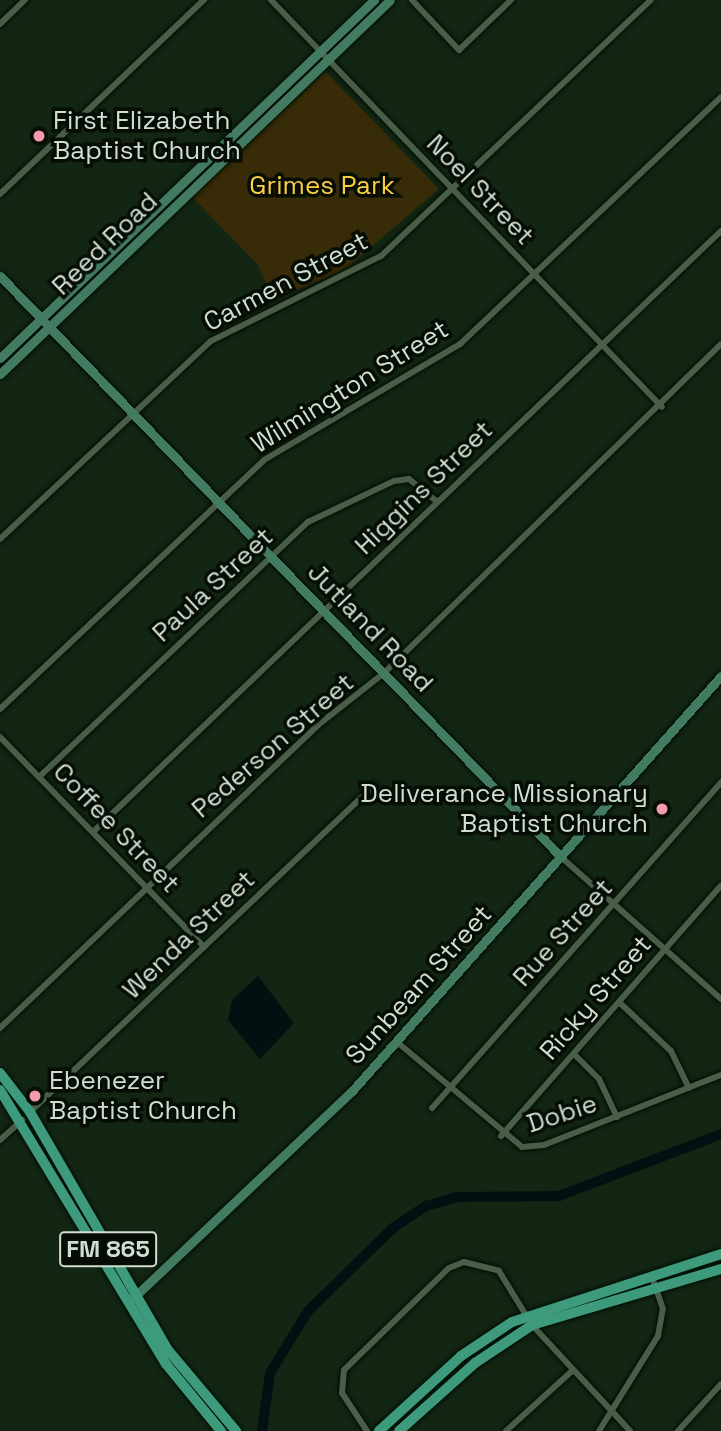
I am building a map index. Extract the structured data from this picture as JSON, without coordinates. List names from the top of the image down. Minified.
{"streets":{"main road":["FM 865"],"street":["Noel Street","Reed Road","Carmen Street","Wilmington Street","Higgins Street","Paula Street","Jutland Road","Pederson Street","Coffee Street","Rue Street","Wenda Street","Sunbeam Street","Ricky Street","Dobie"]},"crossings":[["Noel Street","Reed Road"],["Noel Street","Carmen Street"],["Noel Street","Wilmington Street"],["Noel Street","Higgins Street"],["Noel Street","Pederson Street"],["Reed Road","Jutland Road"],["Carmen Street","Jutland Road"],["Wilmington Street","Jutland Road"],["Higgins Street","Paula Street"],["Higgins Street","Jutland Road"],["Higgins Street","Coffee Street"],["Paula Street","Jutland Road"],["Paula Street","Coffee Street"],["Jutland Road","Pederson Street"],["Jutland Road","Rue Street"],["Jutland Road","Sunbeam Street"],["Jutland Road","Ricky Street"],["Pederson Street","Coffee Street"],["Coffee Street","Wenda Street"],["Rue Street","Dobie"],["Wenda Street","FM 865"],["Sunbeam Street","Dobie"],["Sunbeam Street","FM 865"],["Ricky Street","Dobie"]],"parks":["Grimes Park"],"places":["First Elizabeth Baptist Church","Deliverance Missionary Baptist Church","Ebenezer Baptist Church"]}
